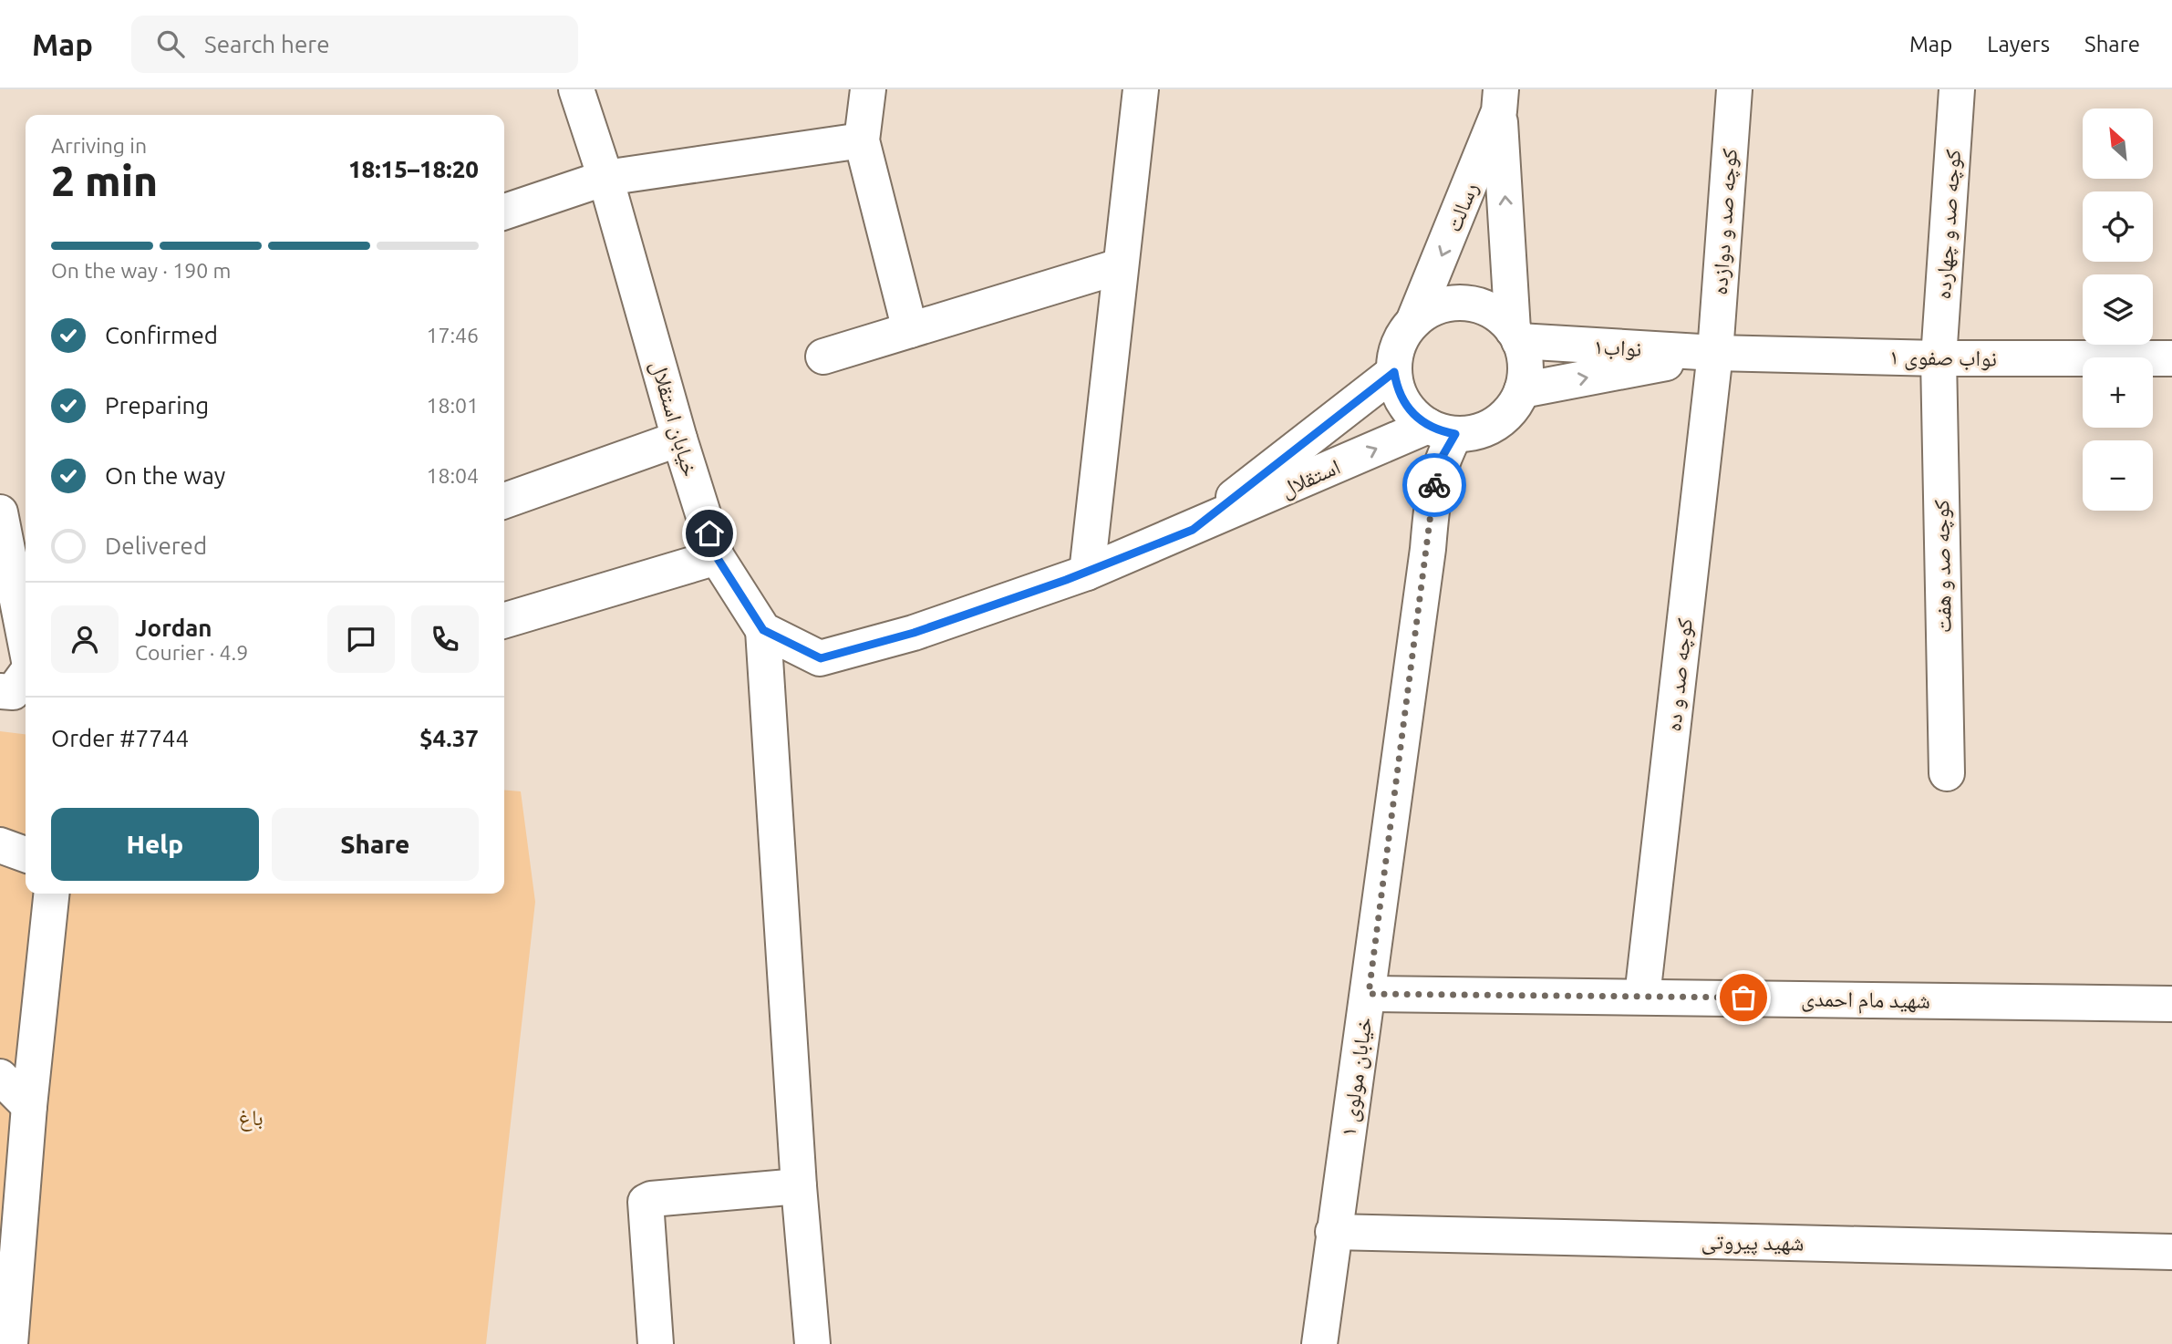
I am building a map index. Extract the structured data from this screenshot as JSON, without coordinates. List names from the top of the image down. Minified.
{"streets":{"street":["رسالت","کوچه صد و دوازده","کوچه صد و چهارده","نواب۱","نواب صفوی ۱","خیابان استقلال","استقلال","کوچه صد و هفت","کوچه صد و ده","شهید مام احمدی","خیابان مولوی ۱","شهید پیروتی"]},"crossings":[["رسالت","نواب۱"],["رسالت","استقلال"],["رسالت","خیابان مولوی ۱"],["کوچه صد و دوازده","نواب۱"],["کوچه صد و دوازده","نواب صفوی ۱"],["کوچه صد و دوازده","کوچه صد و ده"],["کوچه صد و چهارده","نواب صفوی ۱"],["کوچه صد و چهارده","کوچه صد و هفت"],["نواب۱","نواب صفوی ۱"],["نواب۱","استقلال"],["نواب۱","کوچه صد و ده"],["نواب۱","خیابان مولوی ۱"],["نواب صفوی ۱","کوچه صد و هفت"],["نواب صفوی ۱","کوچه صد و ده"],["استقلال","خیابان مولوی ۱"],["کوچه صد و ده","شهید مام احمدی"],["شهید مام احمدی","خیابان مولوی ۱"],["خیابان مولوی ۱","شهید پیروتی"]],"parks":["باغ"],"north":"top left","page":{"header":"Map","search":"Search here","nav":["Map","Layers","Share"],"map_buttons":["+","−"],"heading":["2 min","Arriving in","18:15–18:20"],"panel":["Jordan","Courier · 4.9","Order #7744","$4.37"],"bar":"On the way · 190 m","list":[["Confirmed","17:46"],["Preparing","18:01"],["On the way","18:04"],"Delivered"],"buttons":["Help","Share"]}}
